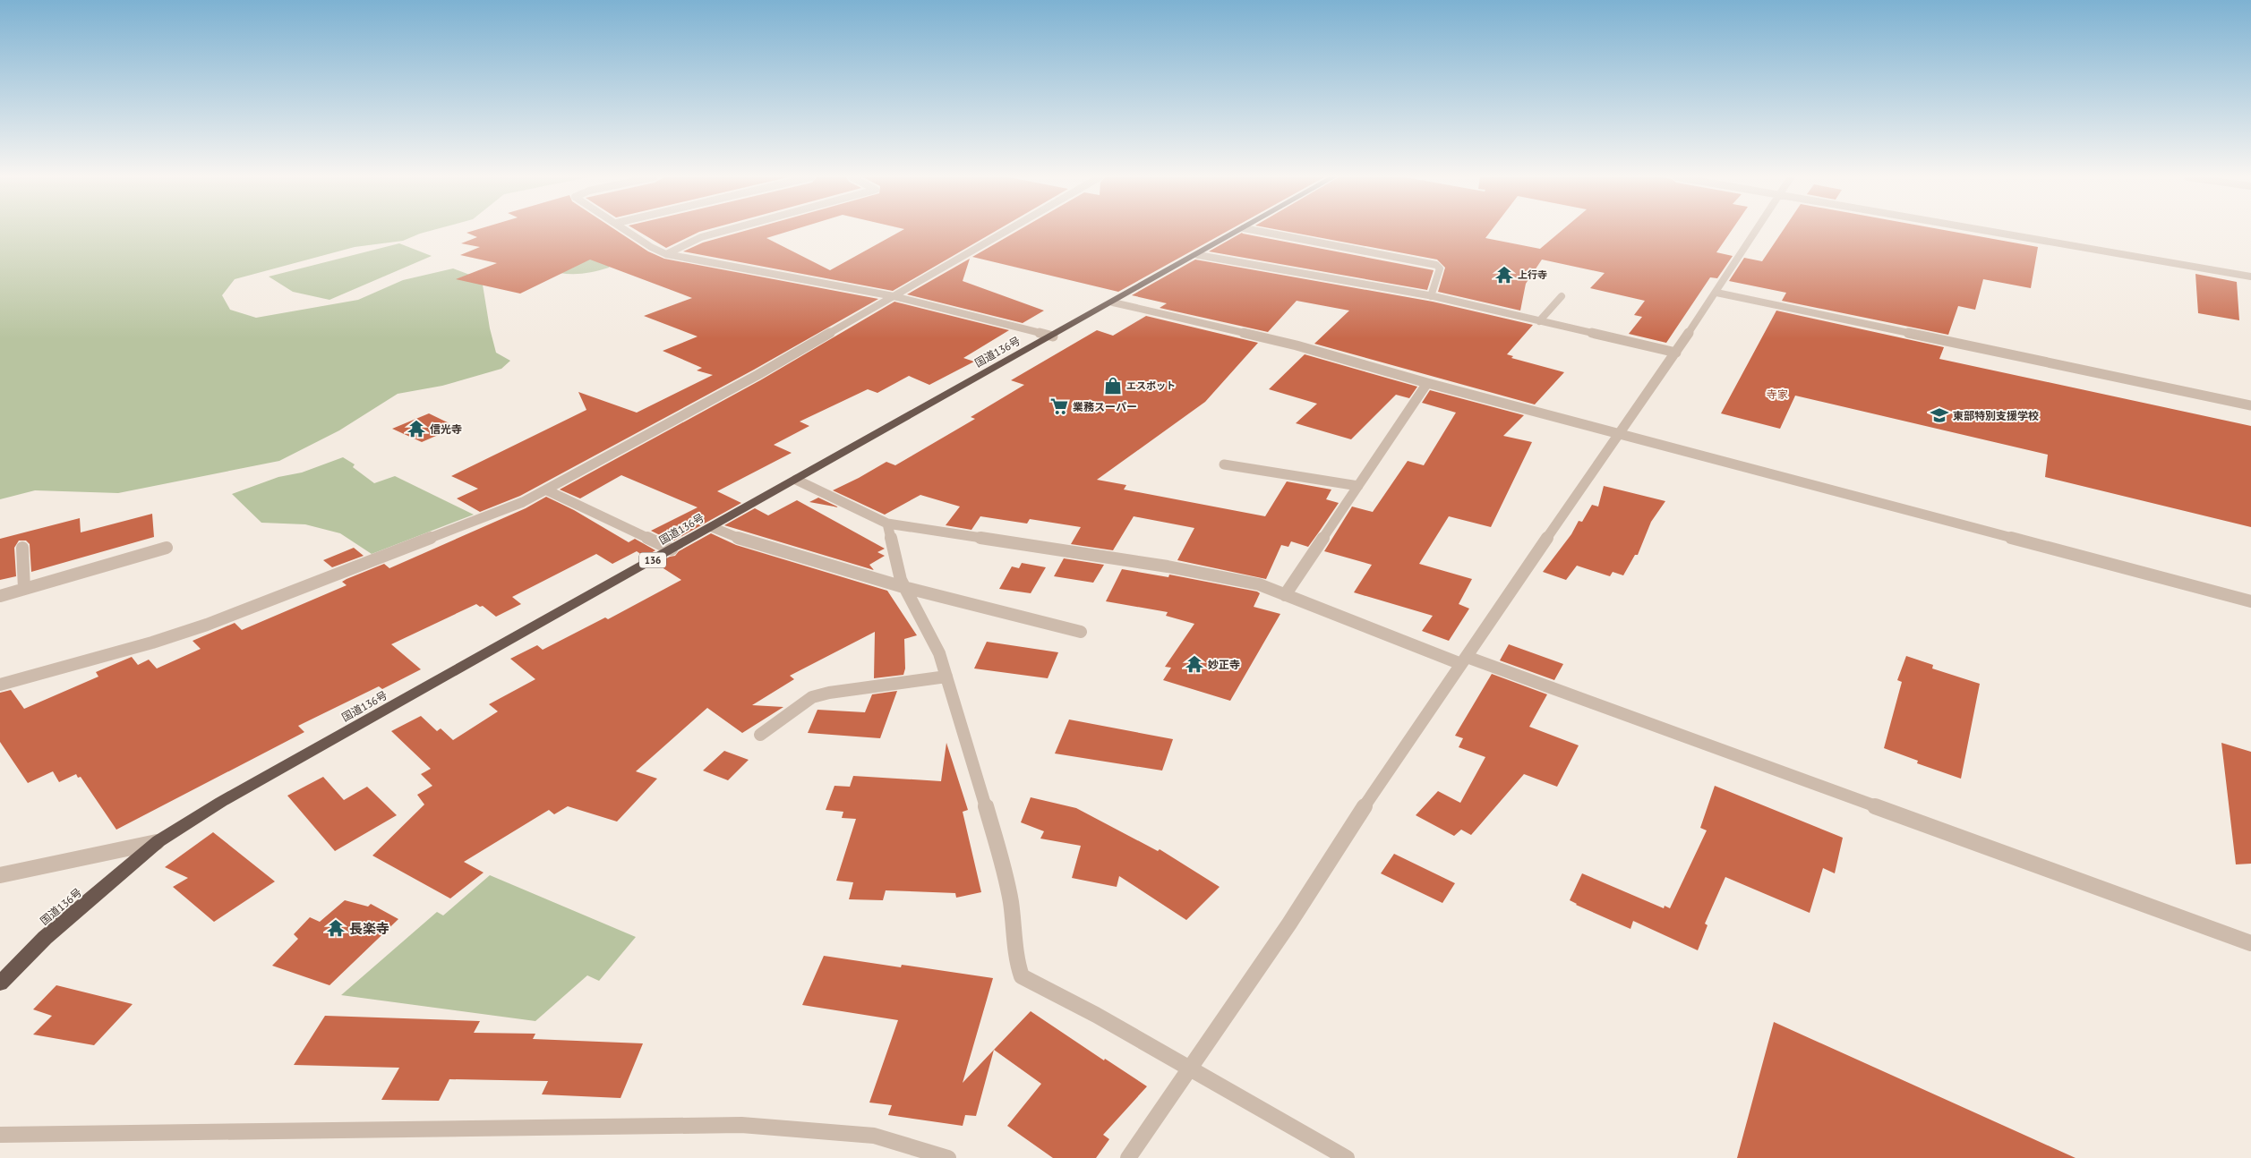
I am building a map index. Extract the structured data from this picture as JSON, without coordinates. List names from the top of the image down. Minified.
{"streets":{"highway":["国道136号","136"]},"districts":["寺家"],"places":{"temple":["上行寺","信光寺","妙正寺","長楽寺"],"shop":["エスポット"],"supermarket":["業務スーパー"],"school or university":["東部特別支援学校"]}}
